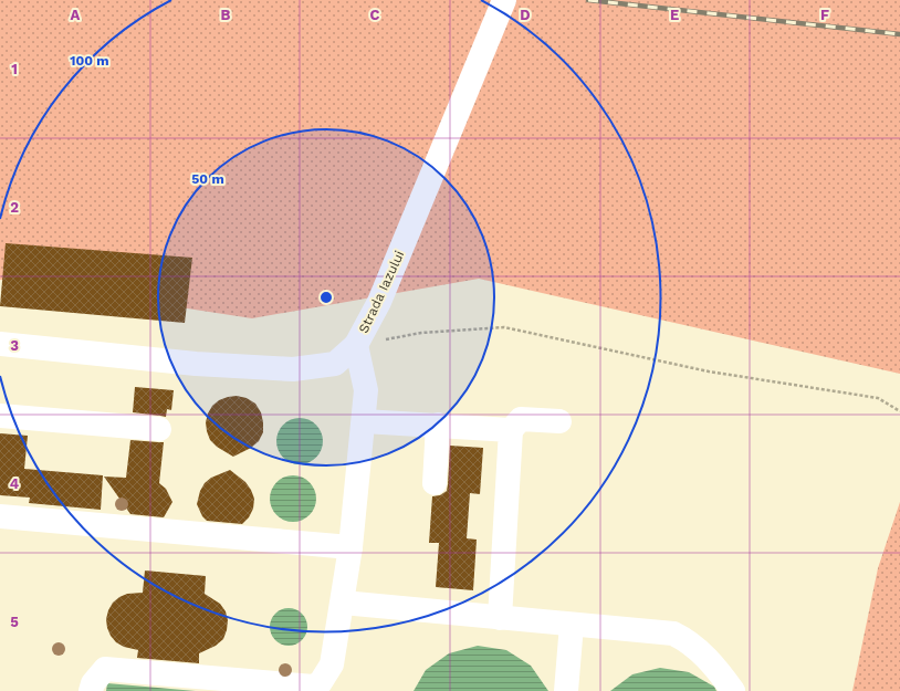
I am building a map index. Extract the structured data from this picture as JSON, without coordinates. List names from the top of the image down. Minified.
{"streets":{"lane":["Strada Iazului"]},"grid":{"columns":["A","B","C","D","E","F"],"rows":["1","2","3","4","5"]},"rings":["100 m","50 m"]}
